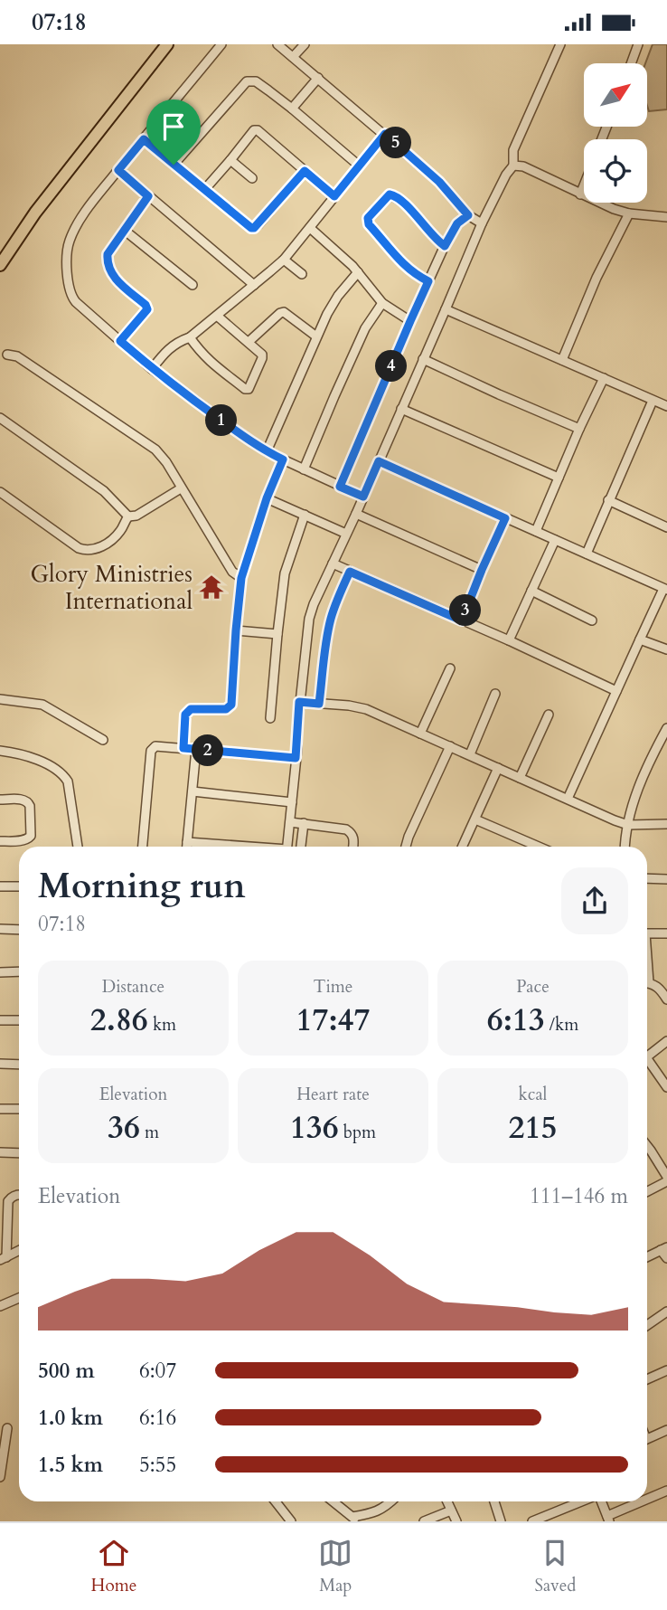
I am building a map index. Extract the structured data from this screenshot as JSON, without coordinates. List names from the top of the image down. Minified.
{"places":{"temple":["Glory Ministries International"]},"north":"top right","page":{"status":"07:18","pins":["5","4","1","3","2"],"heading":["Morning run","07:18"],"stats":[["Distance","2.86 km"],["Time","17:47"],["Pace","6:13 /km"],["Elevation","36 m"],["Heart rate","136 bpm"],["kcal","215"]],"chart":["Elevation","111–146 m"],"list":[{"name":"500 m","note":"6:07"},{"name":"1.0 km","note":"6:16"},{"name":"1.5 km","note":"5:55"}],"tabs":["Home","Map","Saved"]}}
